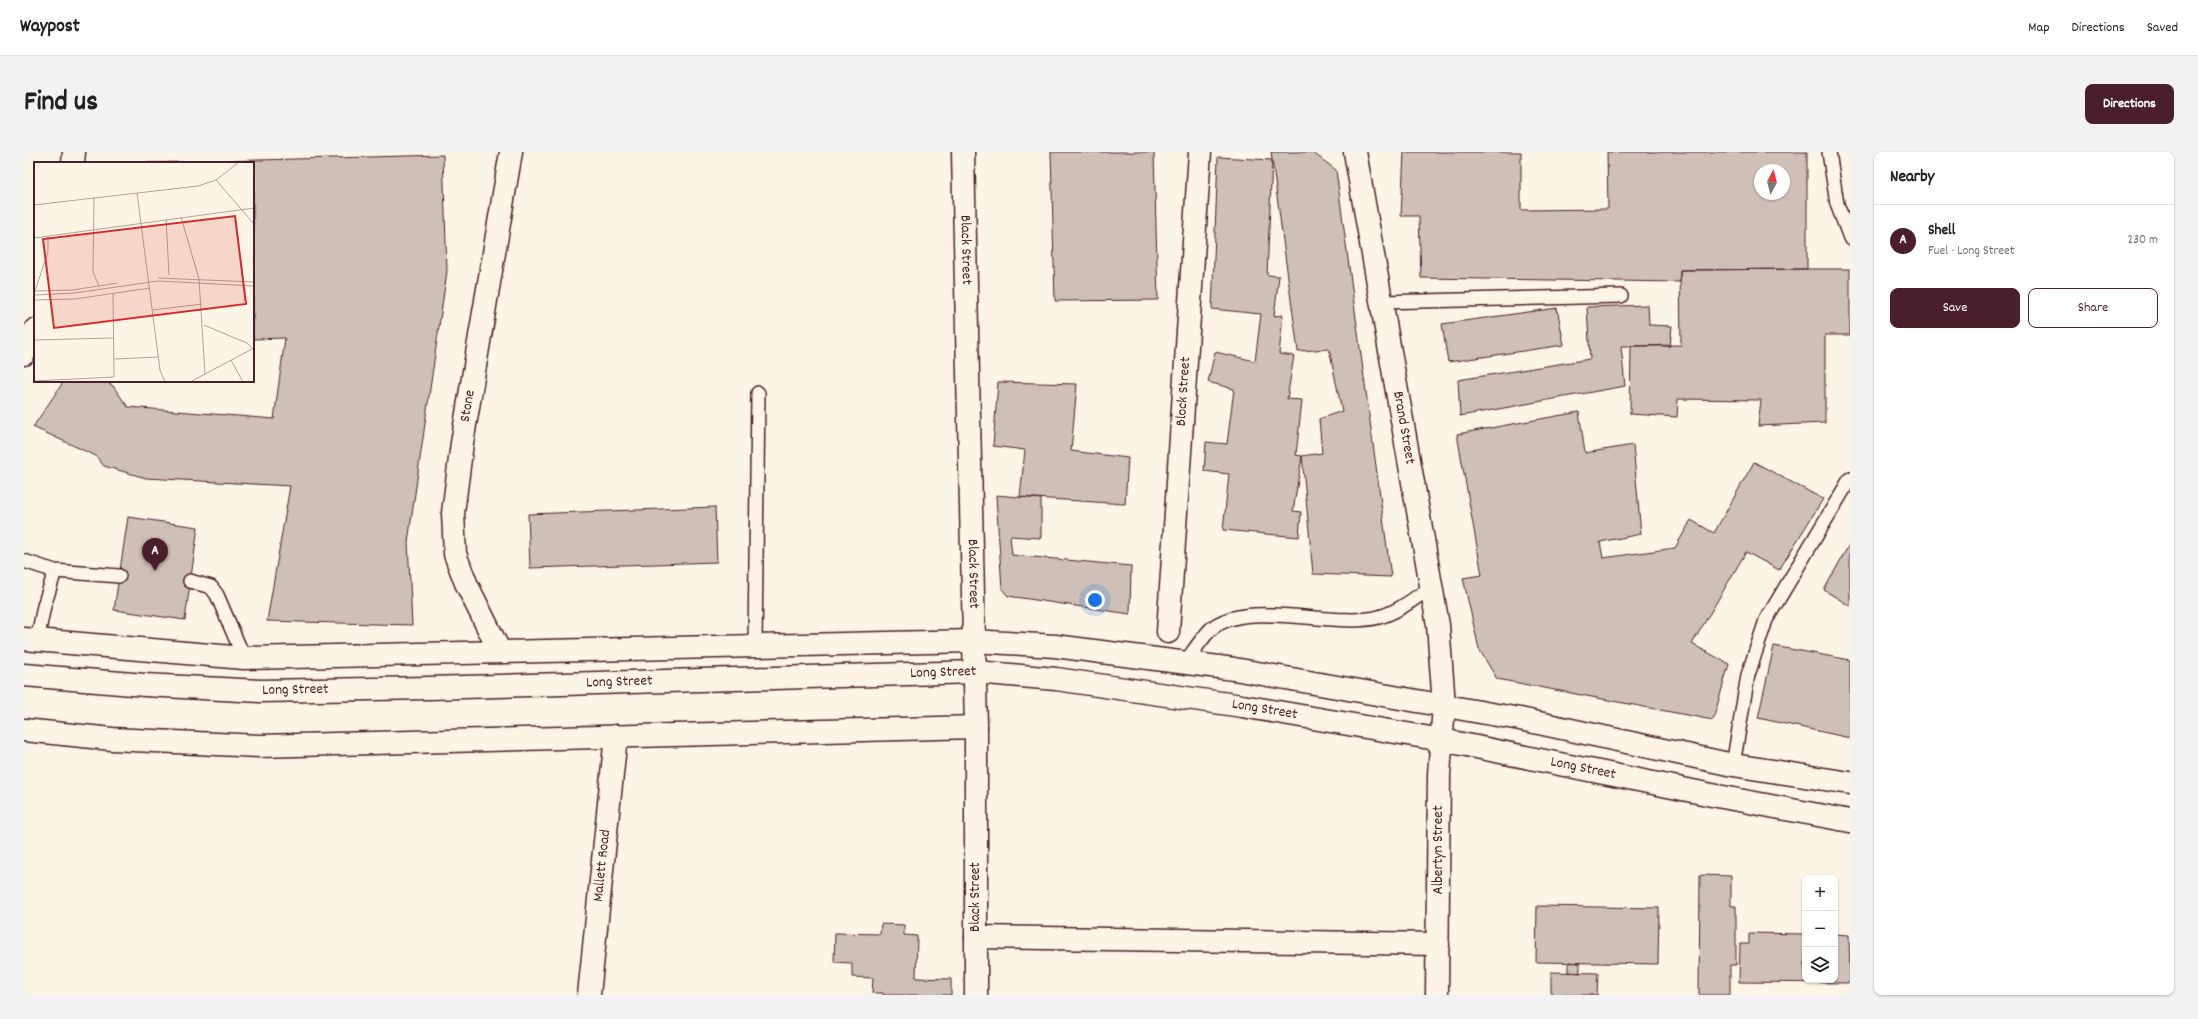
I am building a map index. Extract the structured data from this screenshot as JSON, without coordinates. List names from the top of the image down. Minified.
{"streets":{"main road":["Black Street","Block Street","Stone","Brand Street","Long Street","Albertyn Street","Mallett Road"]},"crossings":[["Black Street","Long Street"],["Brand Street","Albertyn Street"],["Long Street","Albertyn Street"]],"north":"top","page":{"header":"Waypost","nav":["Map","Directions","Saved"],"title":"Find us","buttons":["Directions",["Save","Share"]],"heading":"Nearby","list":[{"mark":"A","name":"Shell","note":"Fuel · Long Street","value":"230 m"}],"pins":"A","map_buttons":["+","−"]}}
